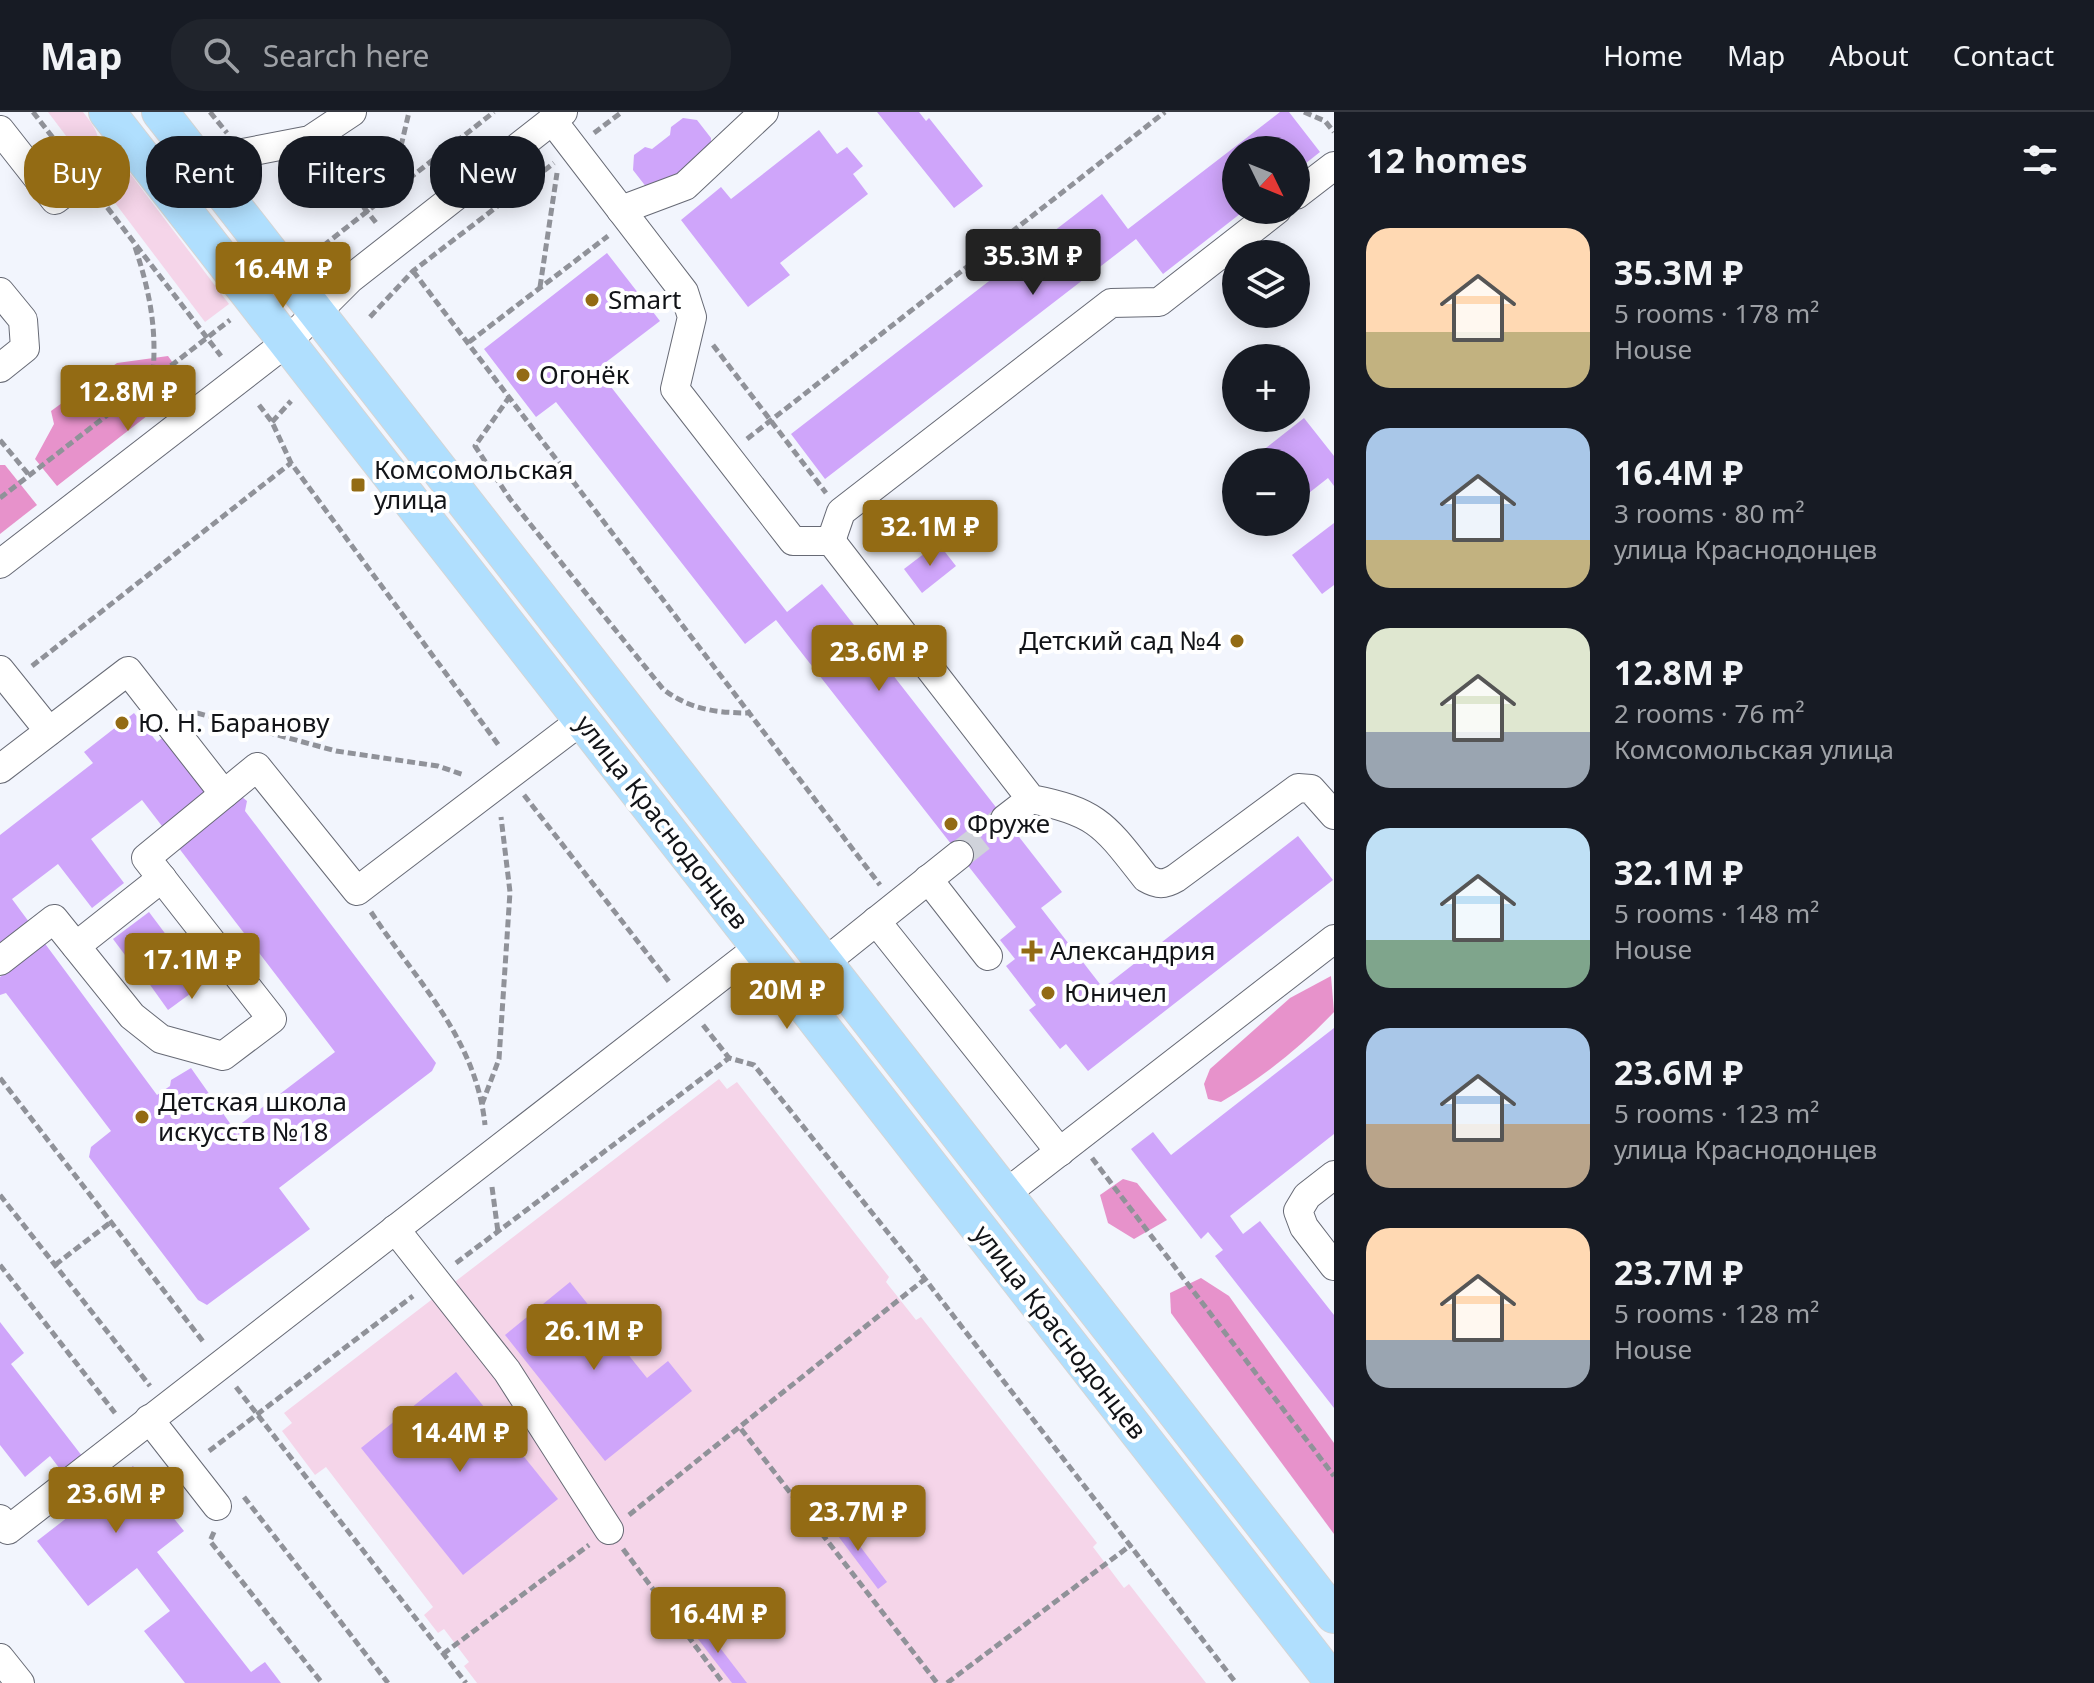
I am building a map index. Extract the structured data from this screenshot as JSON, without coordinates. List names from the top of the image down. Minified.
{"streets":{"main road":["улица Краснодонцев"]},"places":{"other":["Smart","Огонёк","Детский сад №4","Ю. Н. Баранову","Фруже","Юничел","Детская школа искусств №18"],"transit":["Комсомольская улица"],"health":["Александрия"]},"north":"bottom right","page":{"header":"Map","search":"Search here","nav":["Home","Map","About","Contact"],"heading":"12 homes","map_buttons":["+","−"],"chip":["Buy","Rent","Filters","New"],"list":[{"name":"35.3M ₽","note":"5 rooms · 178 m² · House"},{"name":"16.4M ₽","note":"3 rooms · 80 m² · улица Краснодонцев"},{"name":"12.8M ₽","note":"2 rooms · 76 m² · Комсомольская улица"},{"name":"32.1M ₽","note":"5 rooms · 148 m² · House"},{"name":"23.6M ₽","note":"5 rooms · 123 m² · улица Краснодонцев"},{"name":"23.7M ₽","note":"5 rooms · 128 m² · House"}],"price":["35.3M ₽","16.4M ₽","12.8M ₽","32.1M ₽","23.6M ₽","17.1M ₽","20M ₽","26.1M ₽","14.4M ₽","23.6M ₽","23.7M ₽","16.4M ₽"]}}
